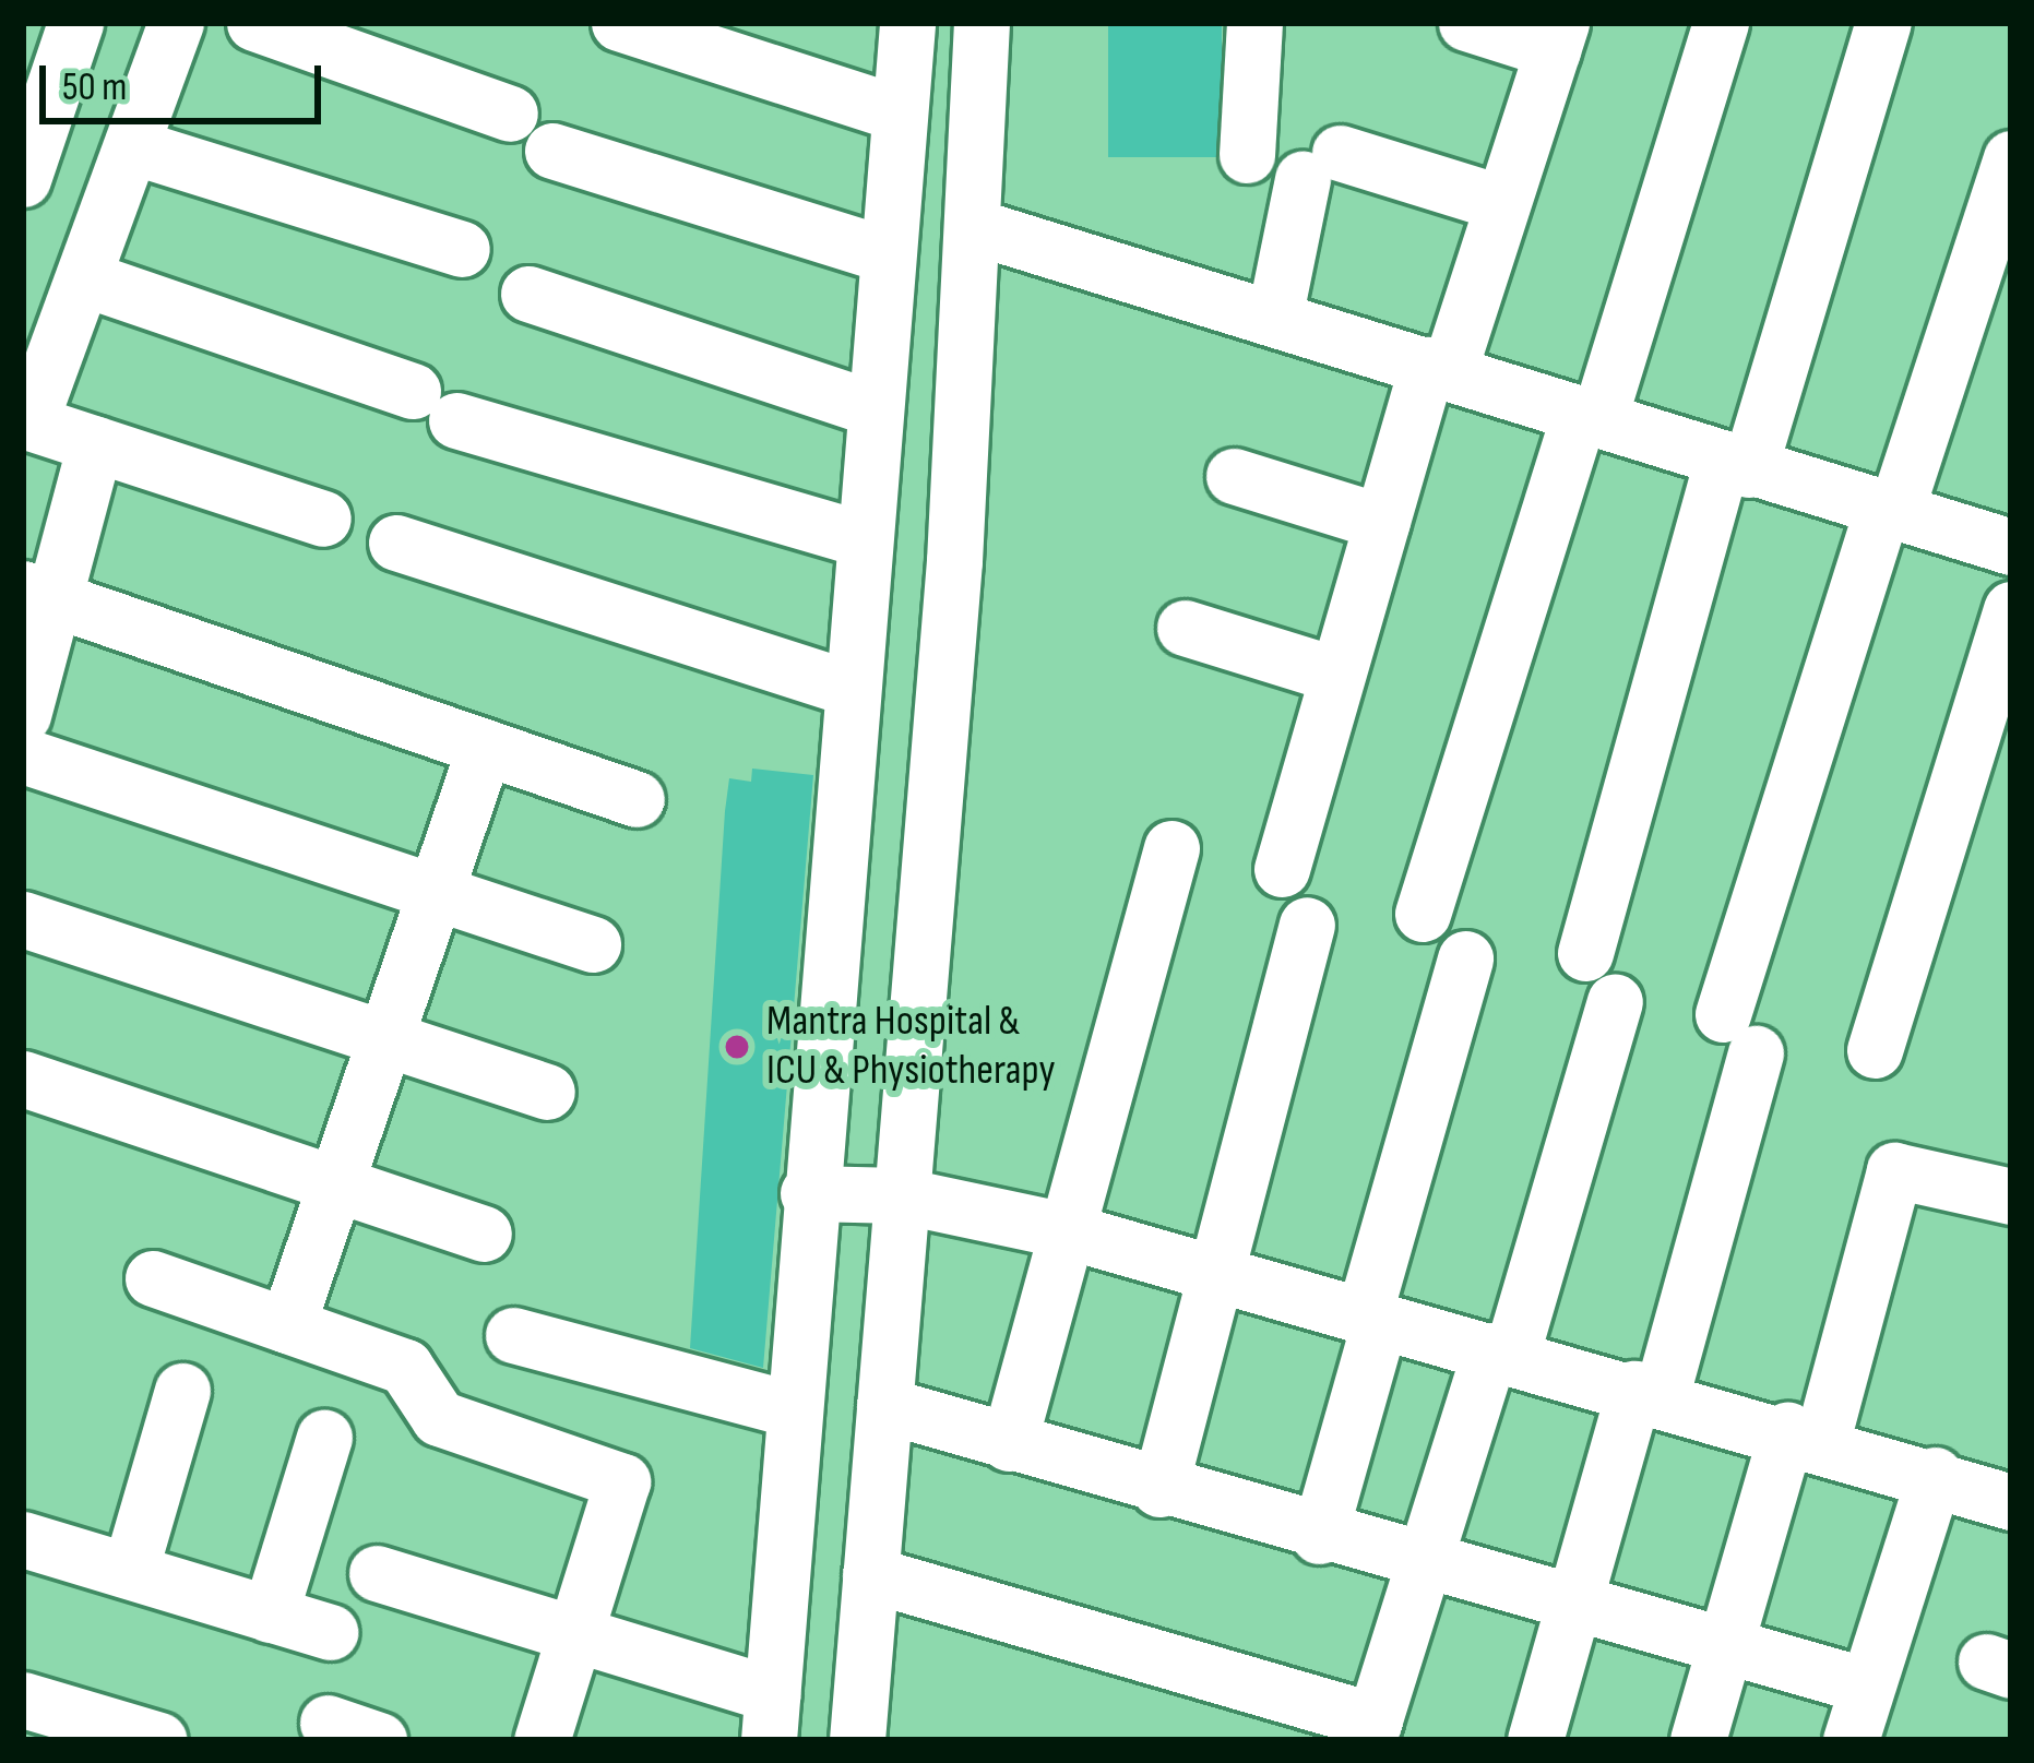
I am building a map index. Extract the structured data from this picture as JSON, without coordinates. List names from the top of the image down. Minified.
{"places":["Mantra Hospital & ICU & Physiotherapy"],"scale_bar":"50 m"}
